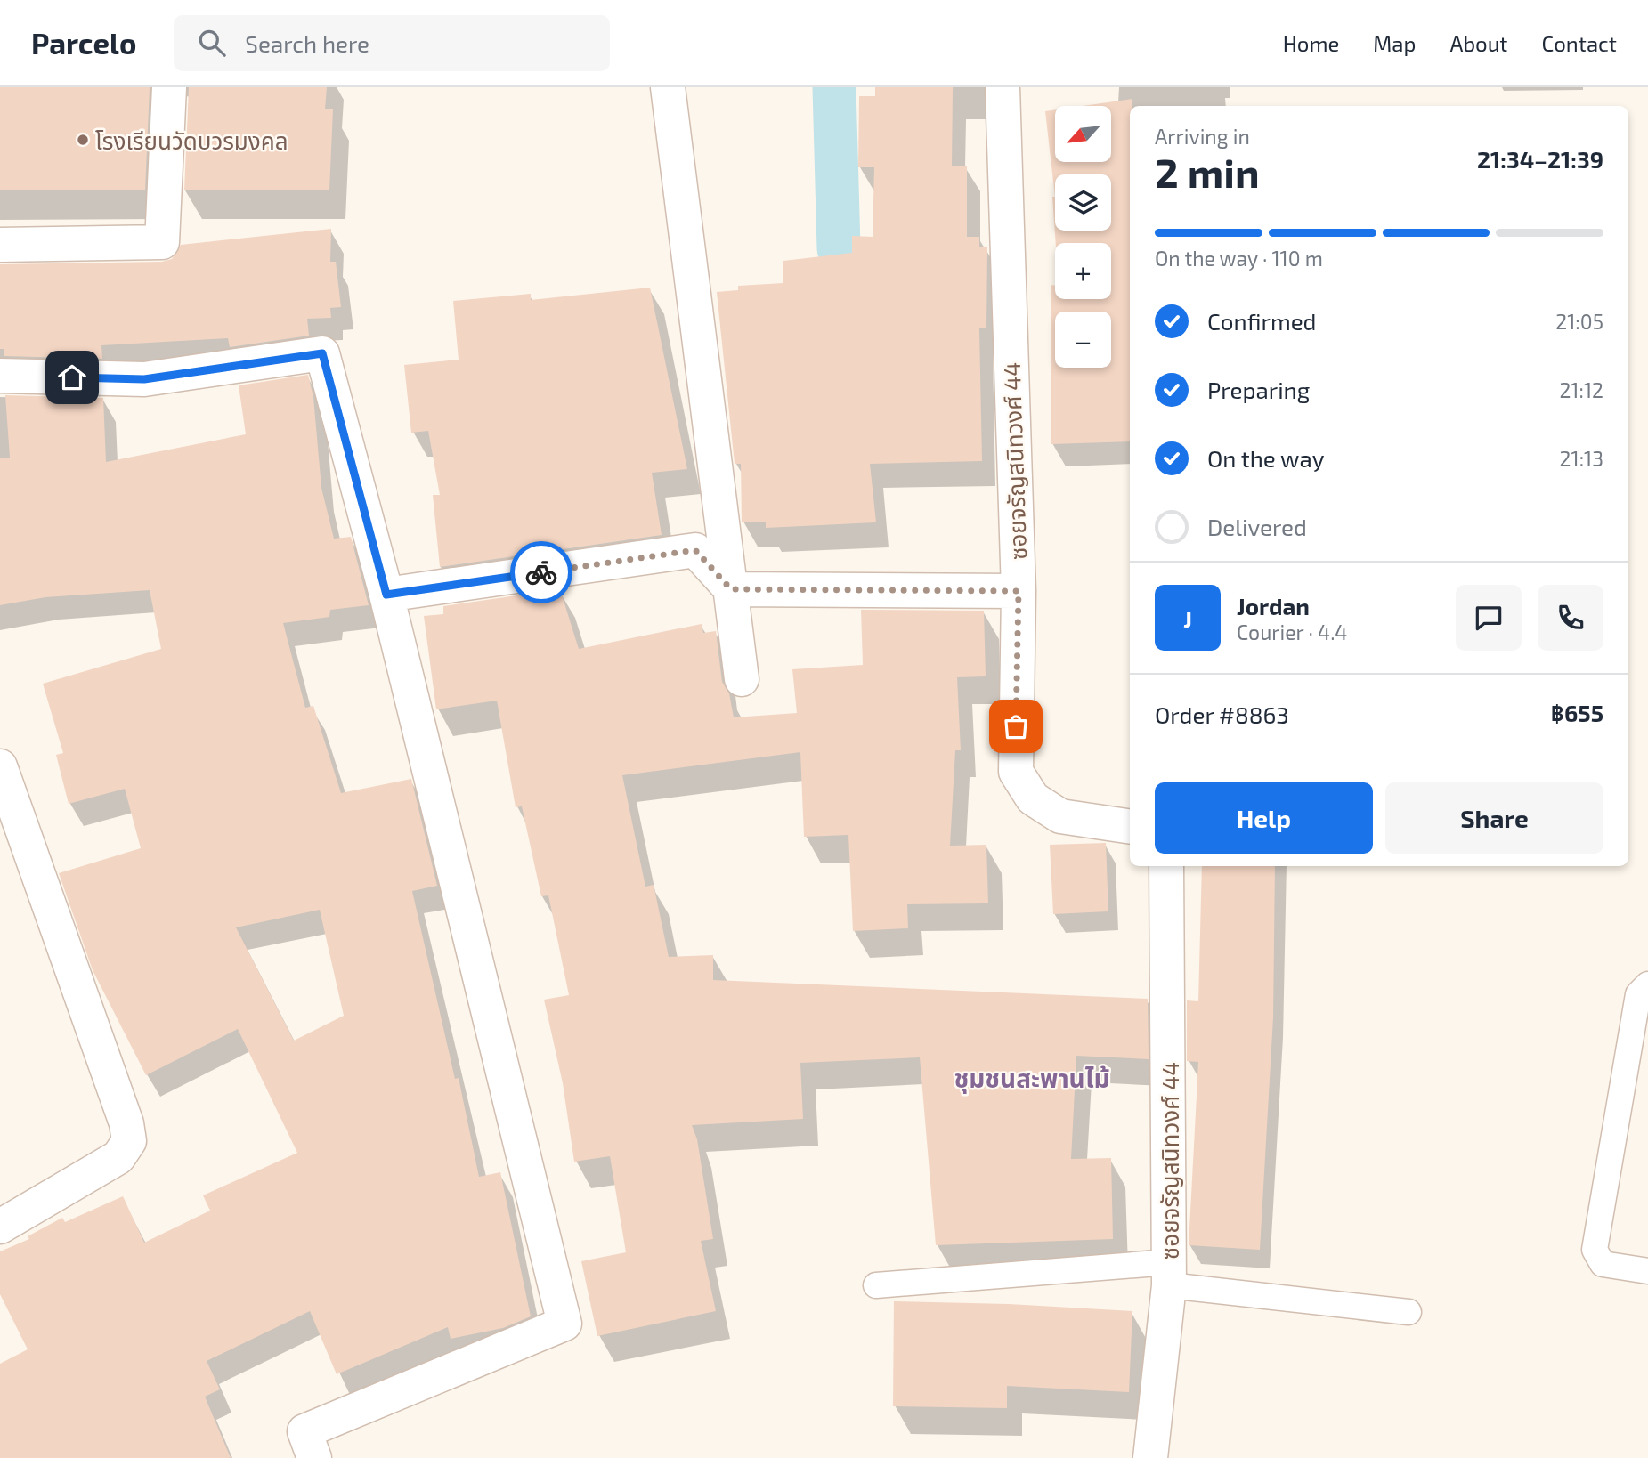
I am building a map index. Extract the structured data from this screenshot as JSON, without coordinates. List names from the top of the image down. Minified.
{"streets":{"street":["ซอยจรัญสนิทวงศ์ 44"]},"districts":["ชุมชนสะพานไม้"],"places":["โรงเรียนวัดบวรมงคล"],"north":"bottom left","page":{"header":"Parcelo","search":"Search here","nav":["Home","Map","About","Contact"],"map_buttons":["+","−"],"heading":["2 min","Arriving in","21:34–21:39"],"panel":["Jordan","Courier · 4.4","Order #8863","฿655"],"bar":"On the way · 110 m","list":[["Confirmed","21:05"],["Preparing","21:12"],["On the way","21:13"],"Delivered"],"round":"J","buttons":["Help","Share"]}}
